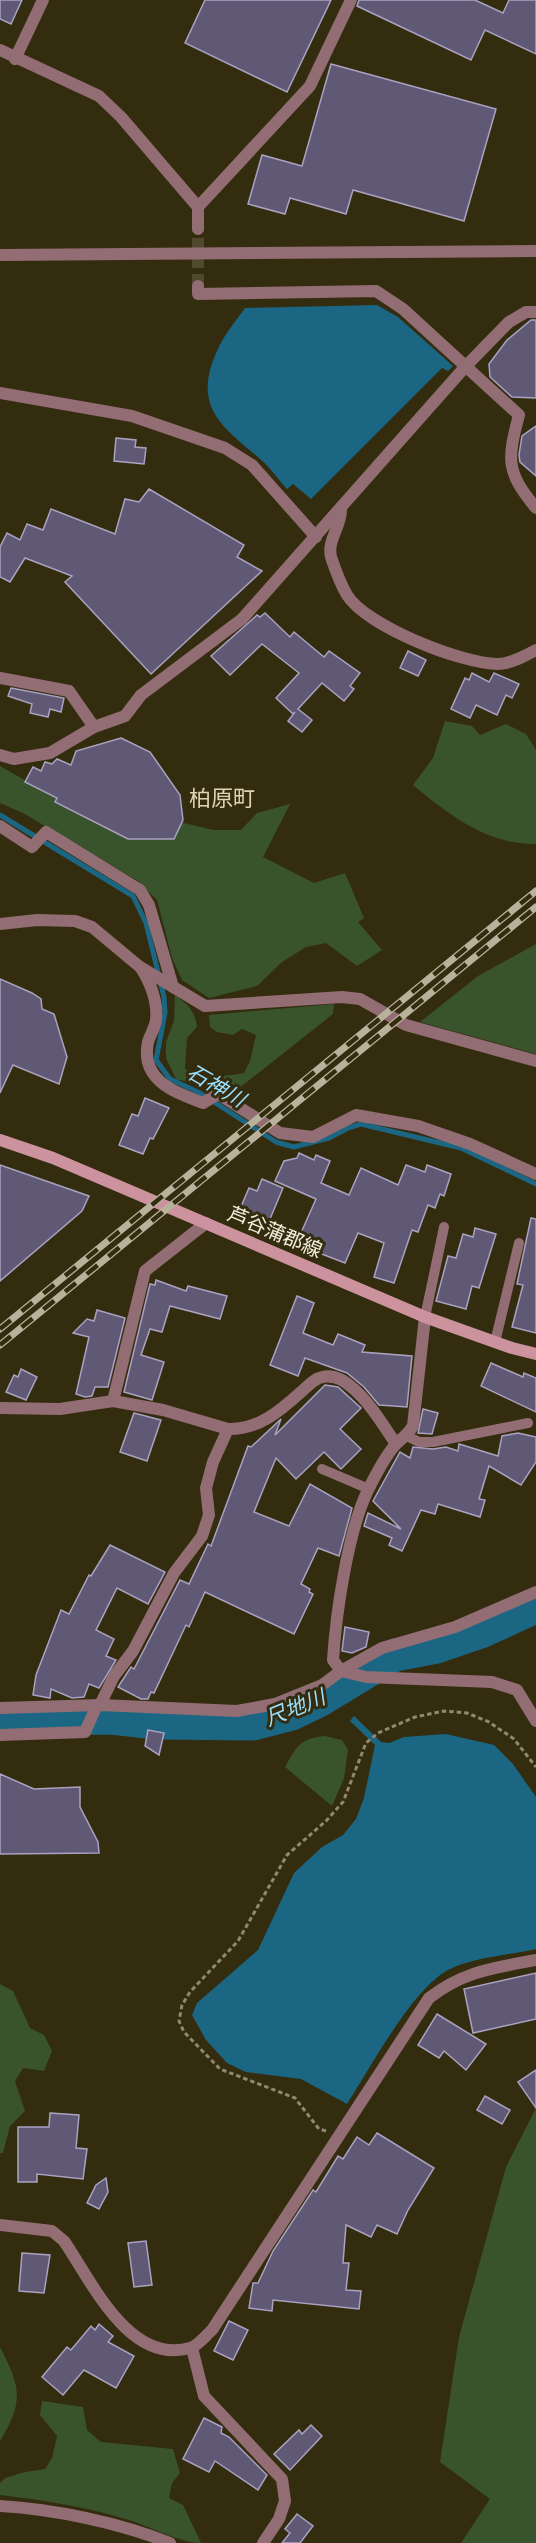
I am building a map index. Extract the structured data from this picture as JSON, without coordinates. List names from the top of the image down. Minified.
{"streets":{"main road":["芦谷蒲郡線"]},"districts":["柏原町"],"water":["石神川","尺地川"]}
